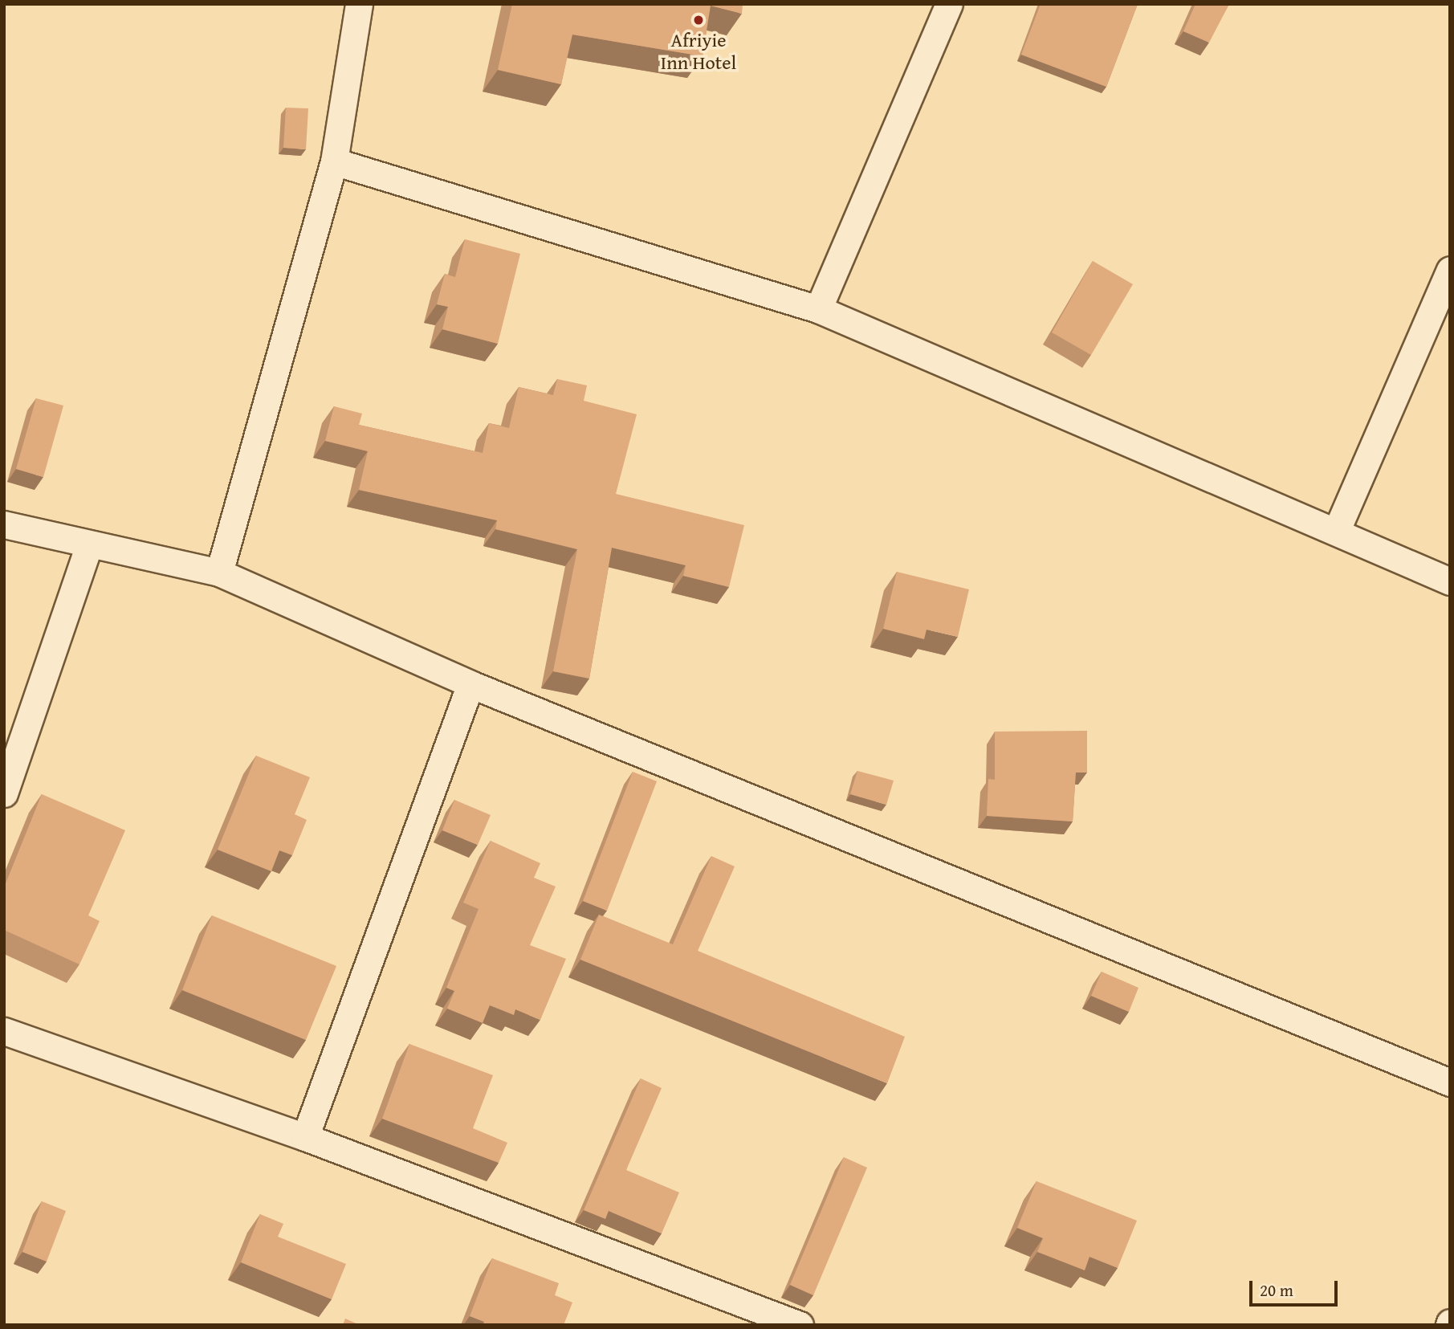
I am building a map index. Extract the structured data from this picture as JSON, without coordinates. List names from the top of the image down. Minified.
{"places":["Afriyie Inn Hotel"],"scale_bar":"20 m"}
